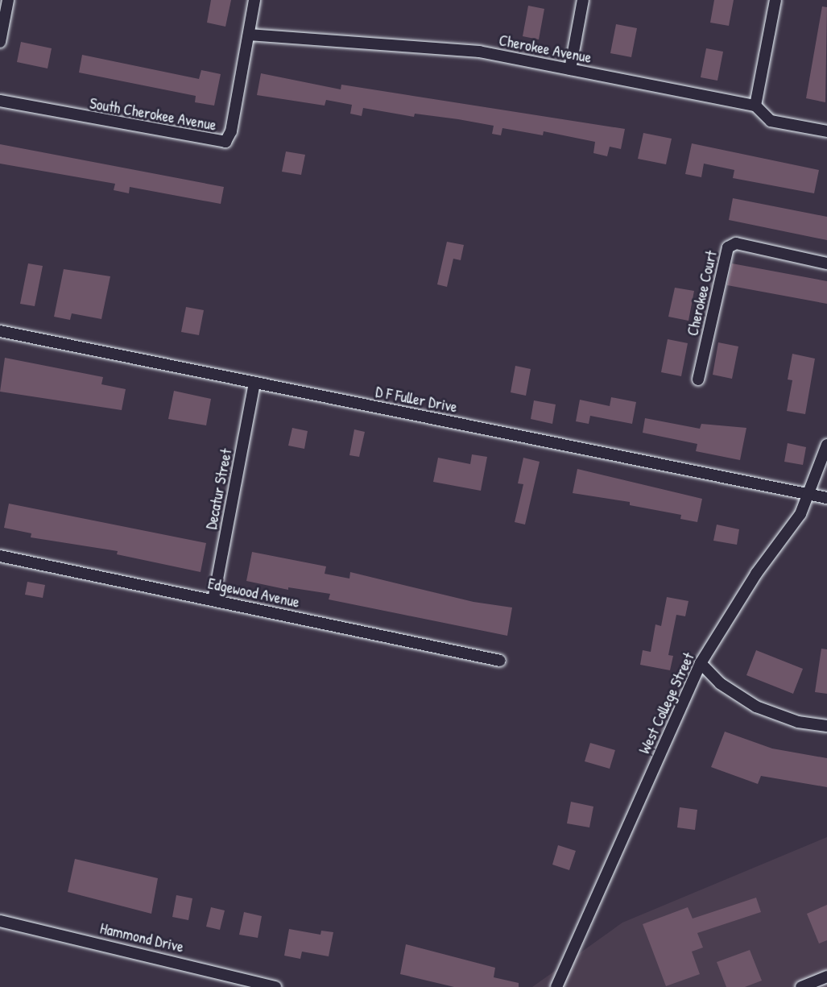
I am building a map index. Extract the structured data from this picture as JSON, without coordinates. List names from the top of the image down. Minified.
{"streets":{"street":["Cherokee Avenue","South Cherokee Avenue","Cherokee Court","D F Fuller Drive","Decatur Street","Edgewood Avenue","West College Street","Hammond Drive"]},"crossings":[["Cherokee Avenue","South Cherokee Avenue"],["D F Fuller Drive","Decatur Street"],["D F Fuller Drive","West College Street"],["Decatur Street","Edgewood Avenue"]]}
